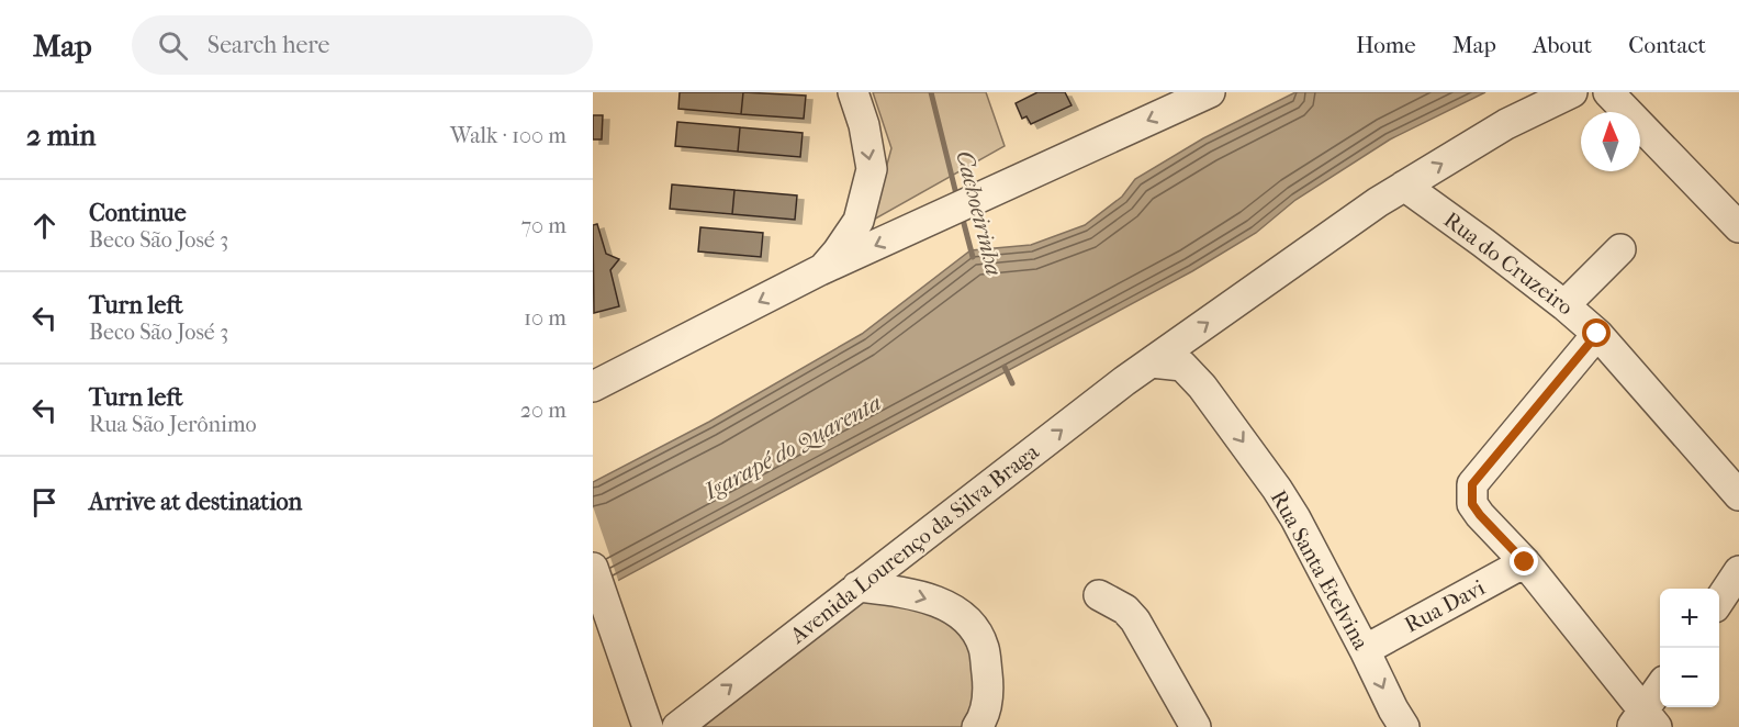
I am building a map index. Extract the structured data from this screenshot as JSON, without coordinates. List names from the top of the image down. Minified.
{"streets":{"street":["Rua do Cruzeiro","Avenida Lourenço da Silva Braga","Rua Santa Etelvina","Rua Davi"]},"crossings":[["Rua do Cruzeiro","Avenida Lourenço da Silva Braga"],["Avenida Lourenço da Silva Braga","Rua Santa Etelvina"],["Rua Santa Etelvina","Rua Davi"]],"water":["Cachoeirinha","Igarapé do Quarenta"],"north":"top","page":{"header":"Map","search":"Search here","nav":["Home","Map","About","Contact"],"heading":["2 min","Walk · 100 m"],"list":[["Continue","Beco São José 3","70 m"],["Turn left","Beco São José 3","10 m"],["Turn left","Rua São Jerônimo","20 m"],"Arrive at destination"],"map_buttons":["+","−"]}}
